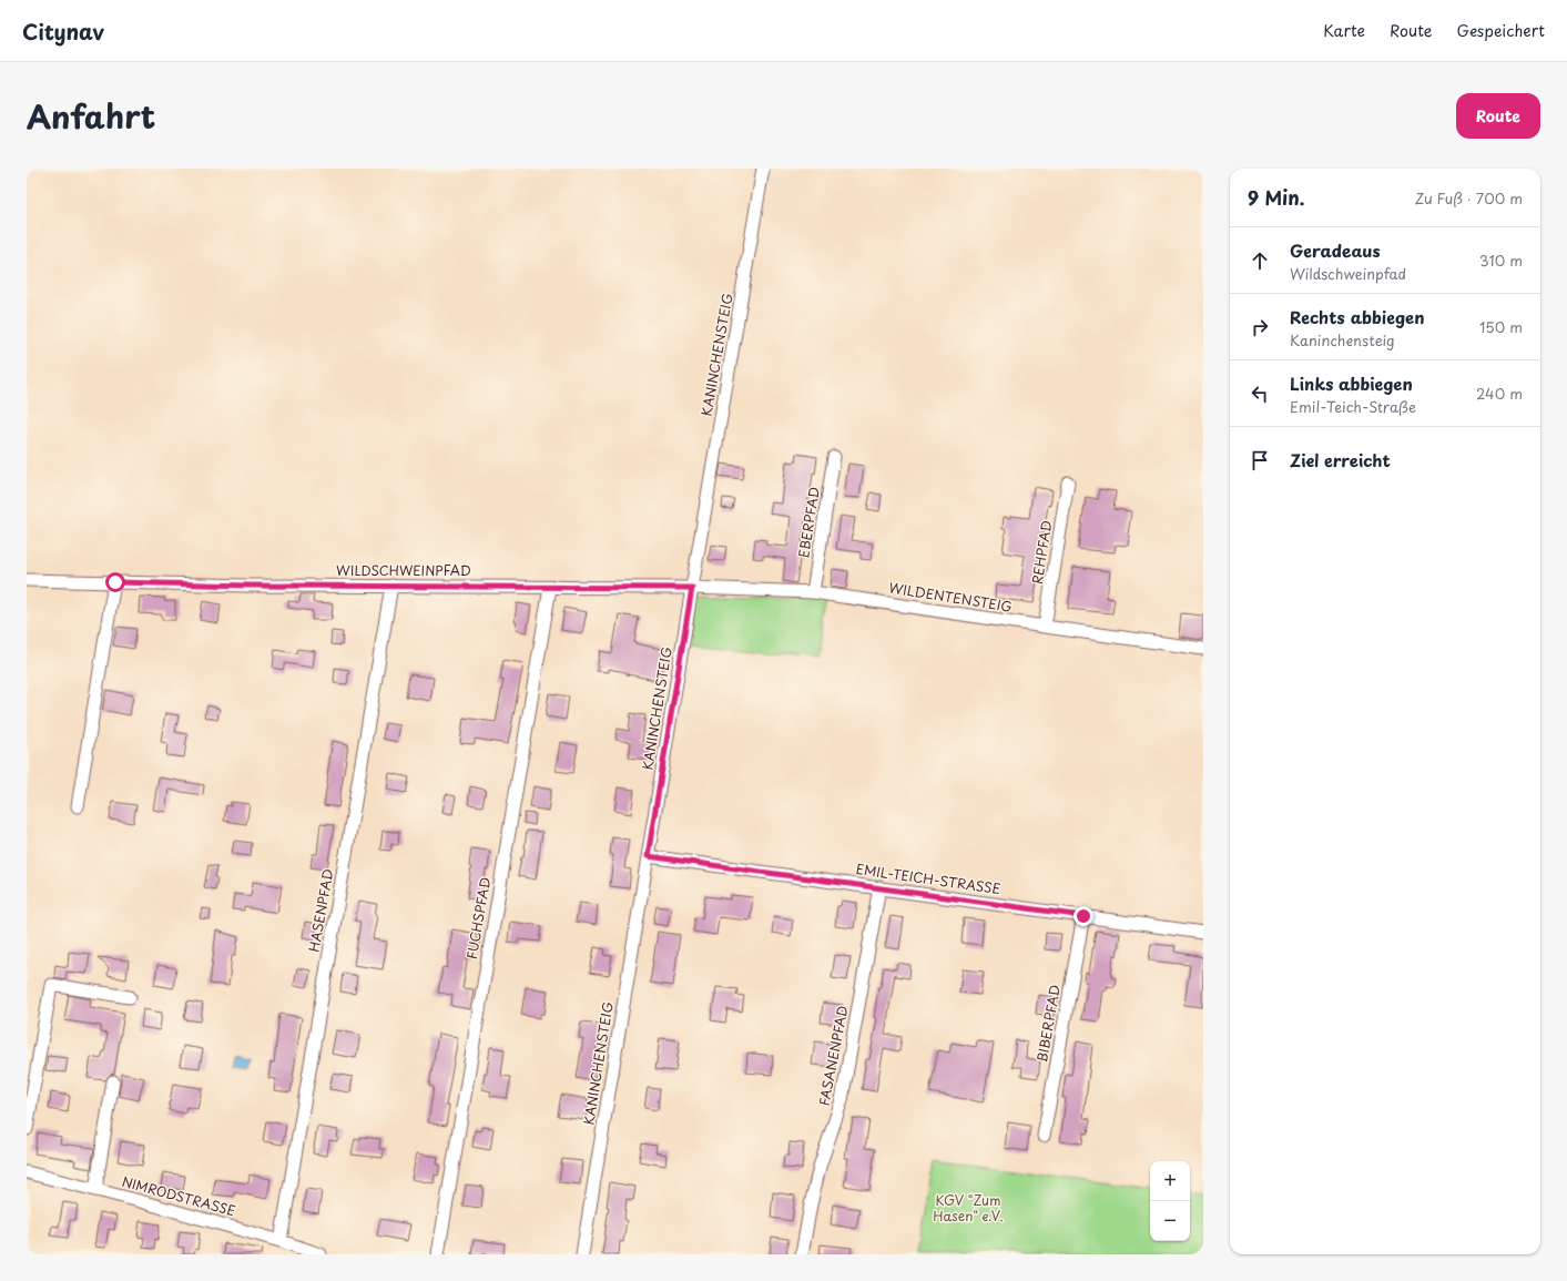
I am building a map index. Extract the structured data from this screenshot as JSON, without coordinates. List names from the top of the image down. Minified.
{"streets":{"street":["KANINCHENSTEIG","EBERPFAD","REHPFAD","WILDSCHWEINPFAD","WILDENTENSTEIG","EMIL-TEICH-STRASSE","HASENPFAD","FUCHSPFAD","BIBERPFAD","FASANENPFAD","NIMRODSTRASSE"]},"crossings":[["KANINCHENSTEIG","WILDSCHWEINPFAD"],["KANINCHENSTEIG","WILDENTENSTEIG"],["KANINCHENSTEIG","EMIL-TEICH-STRASSE"],["EBERPFAD","WILDENTENSTEIG"],["REHPFAD","WILDENTENSTEIG"],["WILDSCHWEINPFAD","WILDENTENSTEIG"],["WILDSCHWEINPFAD","HASENPFAD"],["WILDSCHWEINPFAD","FUCHSPFAD"],["EMIL-TEICH-STRASSE","BIBERPFAD"],["EMIL-TEICH-STRASSE","FASANENPFAD"],["HASENPFAD","NIMRODSTRASSE"]],"parks":["KGV \"Zum Hasen\" e.V."],"page":{"header":"Citynav","nav":["Karte","Route","Gespeichert"],"title":"Anfahrt","buttons":"Route","heading":["9 Min.","Zu Fuß · 700 m"],"list":[["Geradeaus","Wildschweinpfad","310 m"],["Rechts abbiegen","Kaninchensteig","150 m"],["Links abbiegen","Emil-Teich-Straße","240 m"],"Ziel erreicht"],"map_buttons":["+","−"]}}
